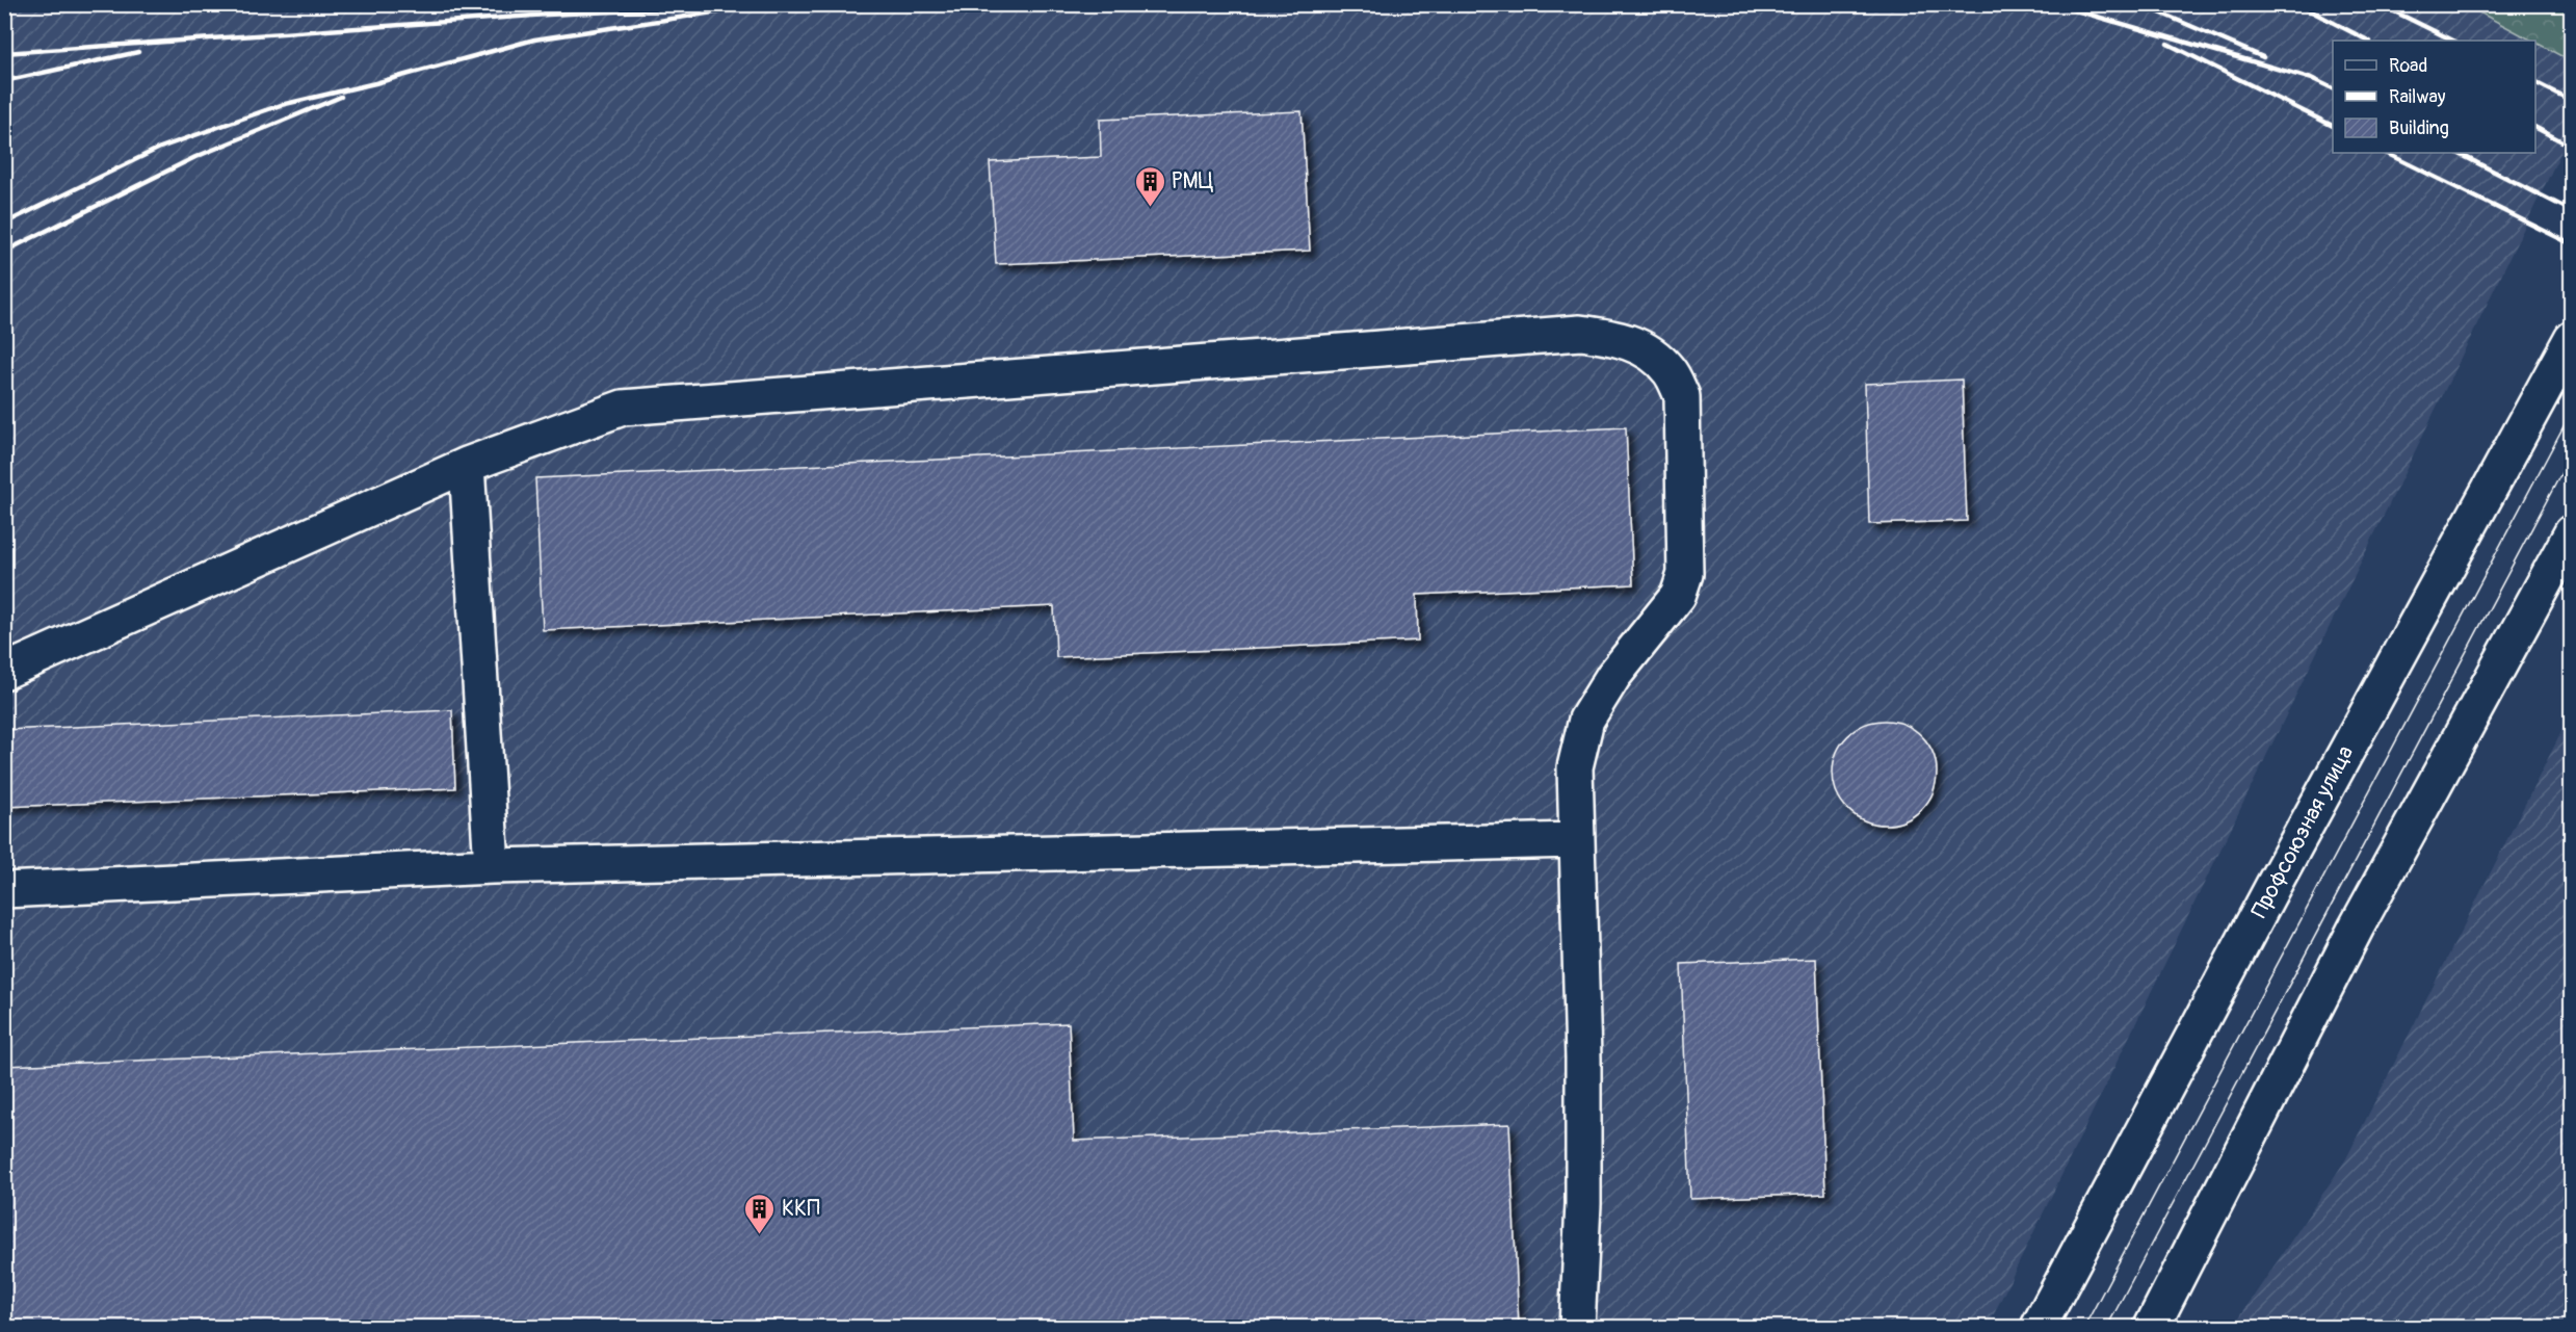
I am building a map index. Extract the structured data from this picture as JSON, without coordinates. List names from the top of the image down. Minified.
{"streets":{"main road":["Профсоюзная улица"]},"places":{"building":["РМЦ","ККП"]},"legend":["Road","Railway","Building"]}
